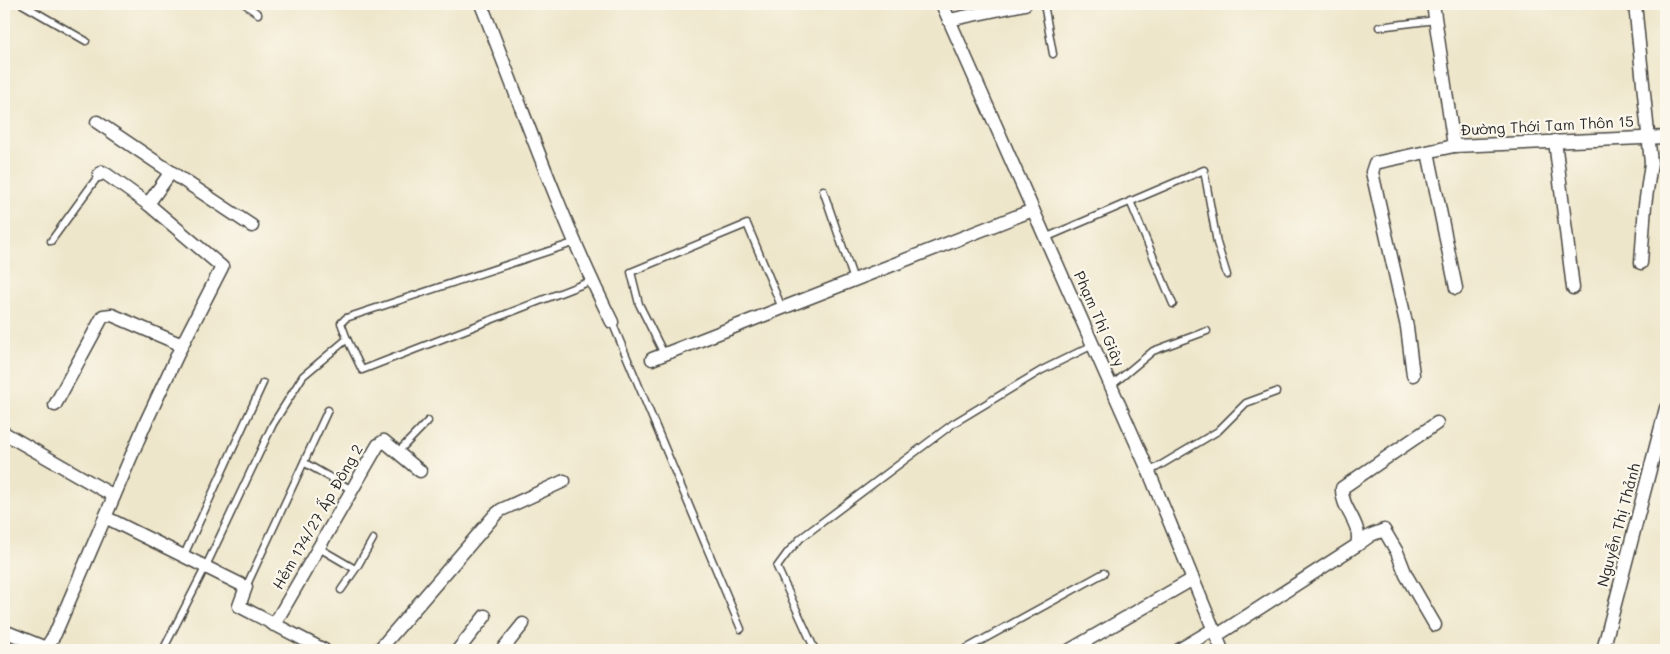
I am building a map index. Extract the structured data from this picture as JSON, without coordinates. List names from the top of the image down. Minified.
{"streets":{"street":["Đường Thới Tam Thôn 15","Phạm Thị Giây","Hẻm 174/27 Ấp Đông 2","Nguyễn Thị Thảnh"]}}
